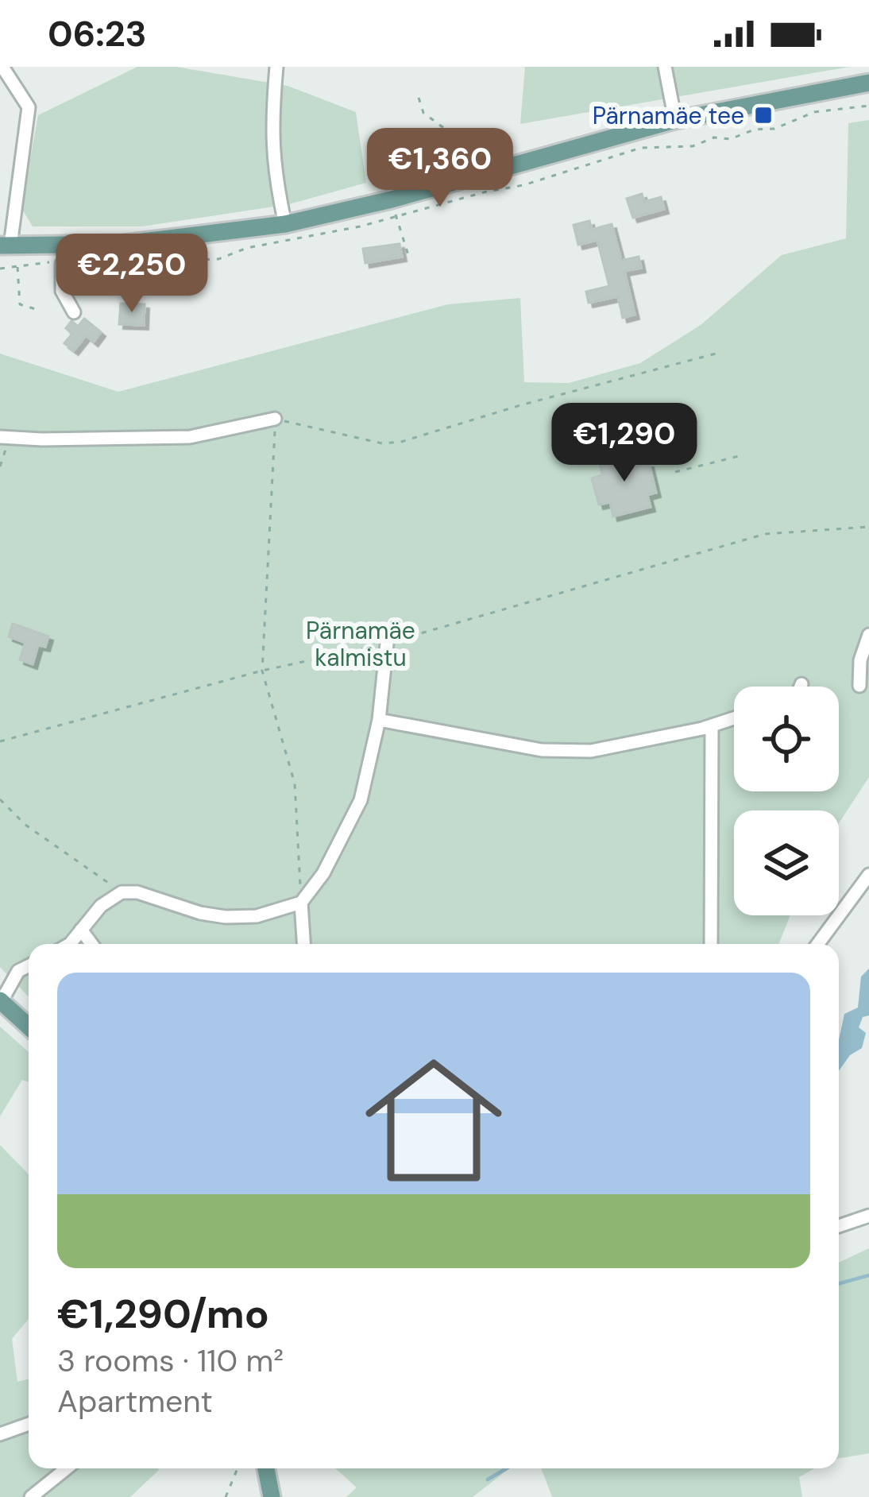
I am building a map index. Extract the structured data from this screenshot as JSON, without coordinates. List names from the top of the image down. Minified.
{"parks":["Pärnamäe kalmistu"],"places":{"transit":["Pärnamäe tee"]},"page":{"status":"06:23","price":["€1,360","€2,250","€1,290"],"list":[{"name":"€1,290/mo","note":"3 rooms · 110 m² · Apartment"}]}}
